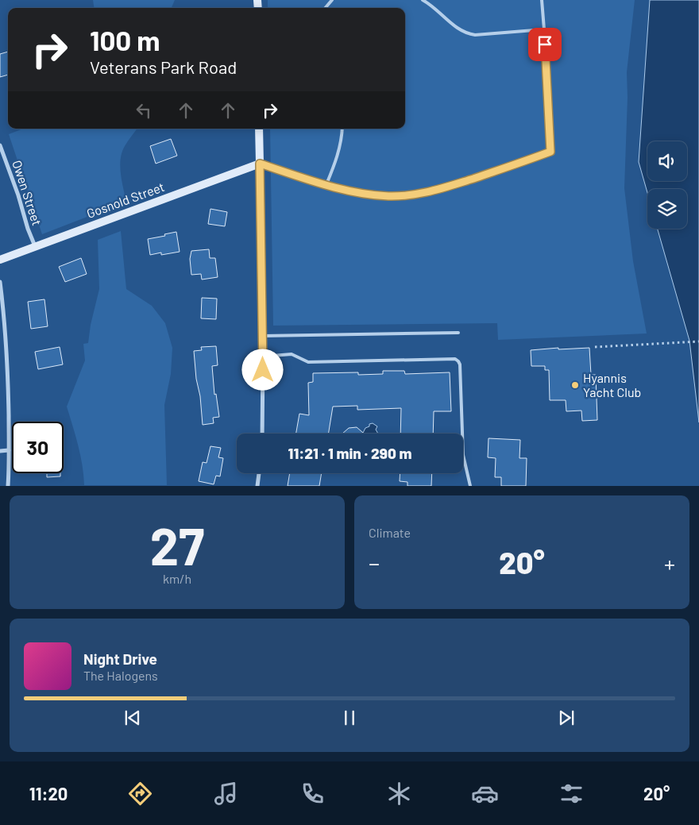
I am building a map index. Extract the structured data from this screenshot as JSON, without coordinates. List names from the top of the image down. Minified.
{"streets":{"main road":["Gosnold Street"],"street":["Owen Street"]},"crossings":[["Owen Street","Gosnold Street"]],"places":["Hyannis Yacht Club"],"page":{"turn":["100 m","Veterans Park Road"],"limit":"30","trip":"11:21 · 1 min · 290 m","tile":[["27","km/h"],"Climate"],"heat":["−","20°","+"],"song":["Night Drive","The Halogens"],"tabs":["11:20","20°"]}}
